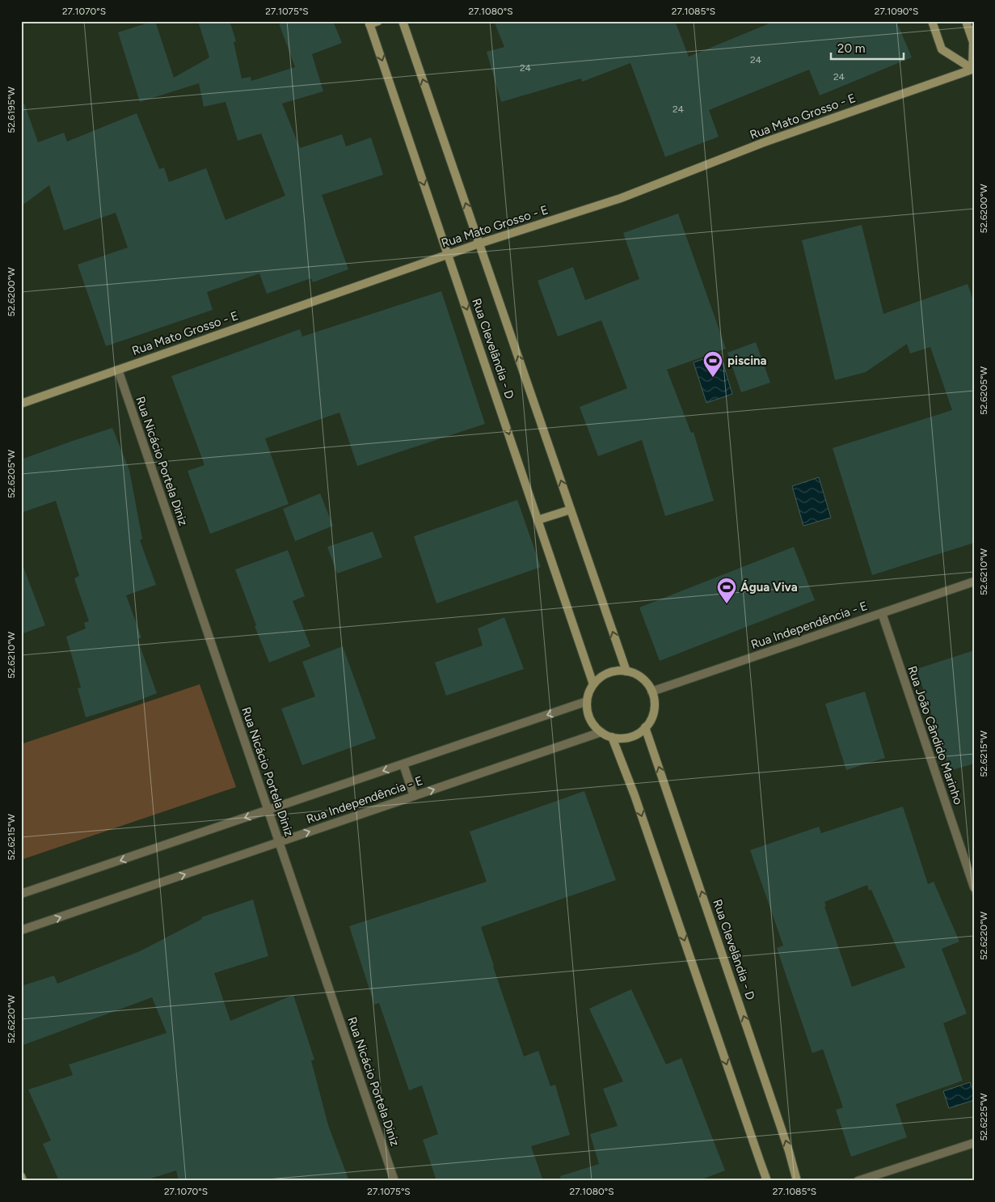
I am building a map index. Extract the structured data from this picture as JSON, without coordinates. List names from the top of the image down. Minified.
{"streets":{"street":["Rua Mato Grosso - E","Rua Clevelândia - D","Rua Nicácio Portela Diniz","Rua Independência - E","Rua João Cândido Marinho"]},"crossings":[["Rua Mato Grosso - E","Rua Clevelândia - D"],["Rua Mato Grosso - E","Rua Nicácio Portela Diniz"],["Rua Clevelândia - D","Rua Independência - E"],["Rua Nicácio Portela Diniz","Rua Independência - E"],["Rua Independência - E","Rua João Cândido Marinho"]],"places":{"sports":["piscina","Água Viva"]},"house_numbers":["24","24","24","24"],"scale_bar":"20 m","coordinates":["27.1070°S","27.1075°S","27.1080°S","27.1085°S","27.1090°S","52.6195°W","52.6200°W","52.6205°W","52.6210°W","52.6215°W","52.6220°W","52.6225°W"]}
